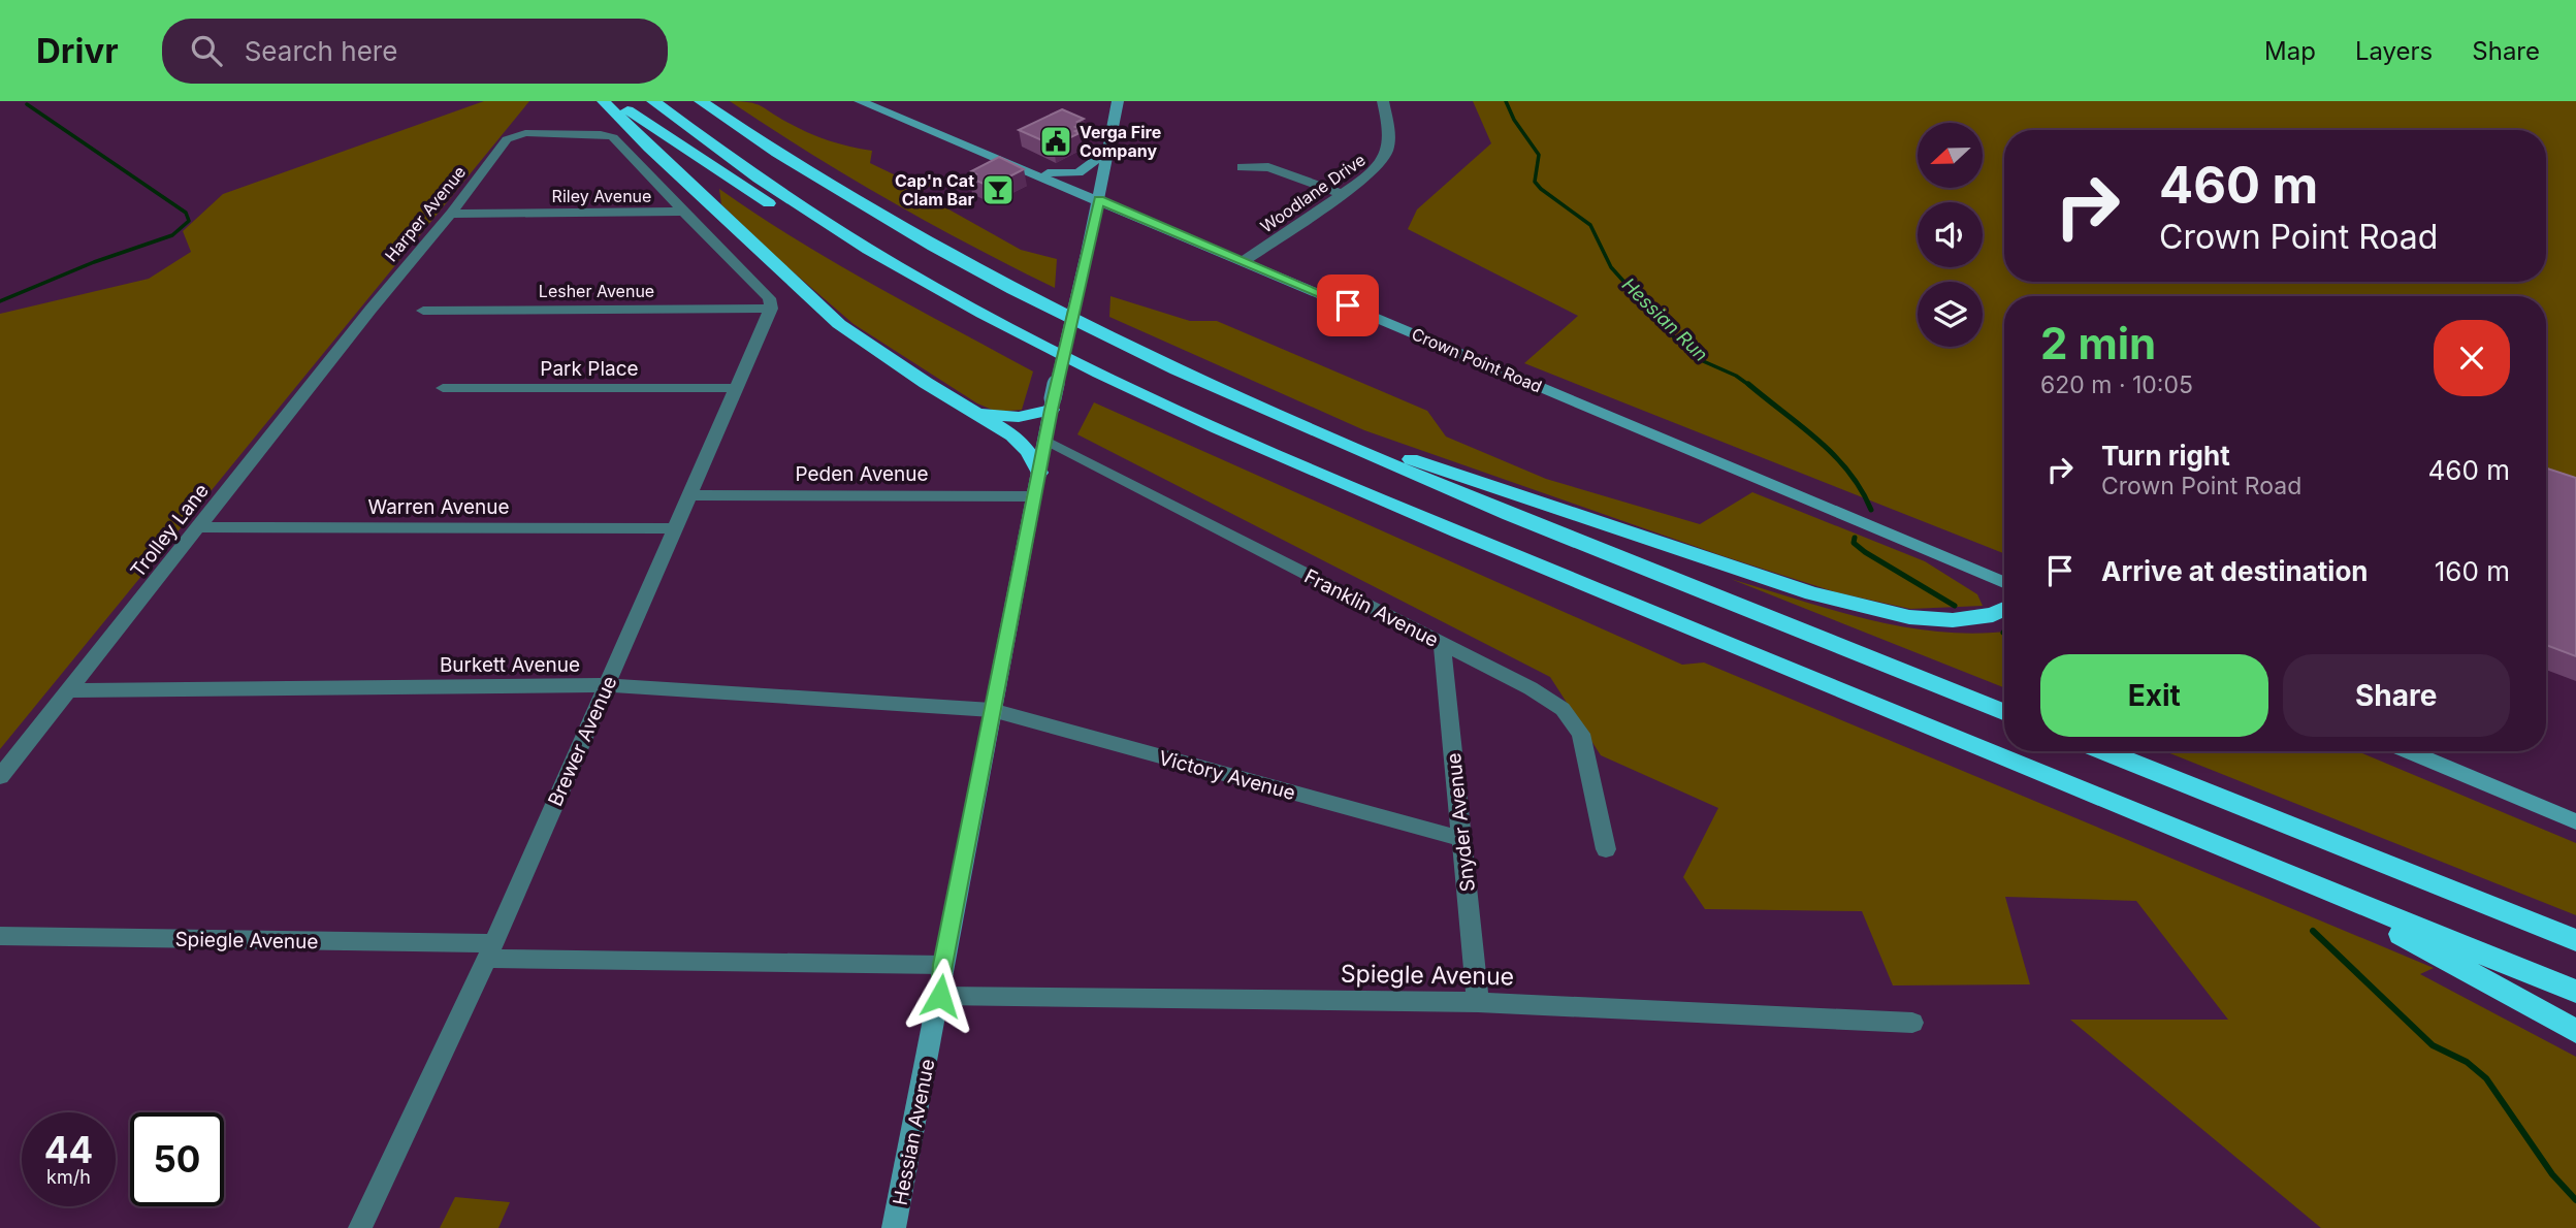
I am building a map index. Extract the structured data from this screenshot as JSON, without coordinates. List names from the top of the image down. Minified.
{"streets":{"main road":["Crown Point Road","Hessian Avenue"],"street":["Woodlane Drive","Riley Avenue","Harper Avenue","Lesher Avenue","Park Place","Peden Avenue","Warren Avenue","Trolley Lane","Franklin Avenue","Burkett Avenue","Brewer Avenue","Victory Avenue","Snyder Avenue","Spiegle Avenue"]},"crossings":[["Woodlane Drive","Crown Point Road"],["Riley Avenue","Harper Avenue"],["Harper Avenue","Trolley Lane"],["Lesher Avenue","Brewer Avenue"],["Crown Point Road","Hessian Avenue"],["Park Place","Brewer Avenue"],["Peden Avenue","Brewer Avenue"],["Peden Avenue","Hessian Avenue"],["Warren Avenue","Trolley Lane"],["Warren Avenue","Brewer Avenue"],["Trolley Lane","Burkett Avenue"],["Franklin Avenue","Snyder Avenue"],["Franklin Avenue","Hessian Avenue"],["Burkett Avenue","Brewer Avenue"],["Burkett Avenue","Victory Avenue"],["Burkett Avenue","Hessian Avenue"],["Brewer Avenue","Spiegle Avenue"],["Victory Avenue","Snyder Avenue"],["Victory Avenue","Hessian Avenue"],["Snyder Avenue","Spiegle Avenue"],["Spiegle Avenue","Hessian Avenue"]],"water":["Hessian Run"],"places":{"public building":["Verga Fire Company"],"bar":["Cap'n Cat Clam Bar"]},"north":"left","page":{"header":"Drivr","search":"Search here","nav":["Map","Layers","Share"],"turn":["460 m","Crown Point Road"],"heading":["2 min","620 m · 10:05"],"list":[{"name":"Turn right","note":"Crown Point Road","value":"460 m"},{"name":"Arrive at destination","value":"160 m"}],"buttons":["Exit","Share"],"speed":"44 km/h","limit":"50"}}
